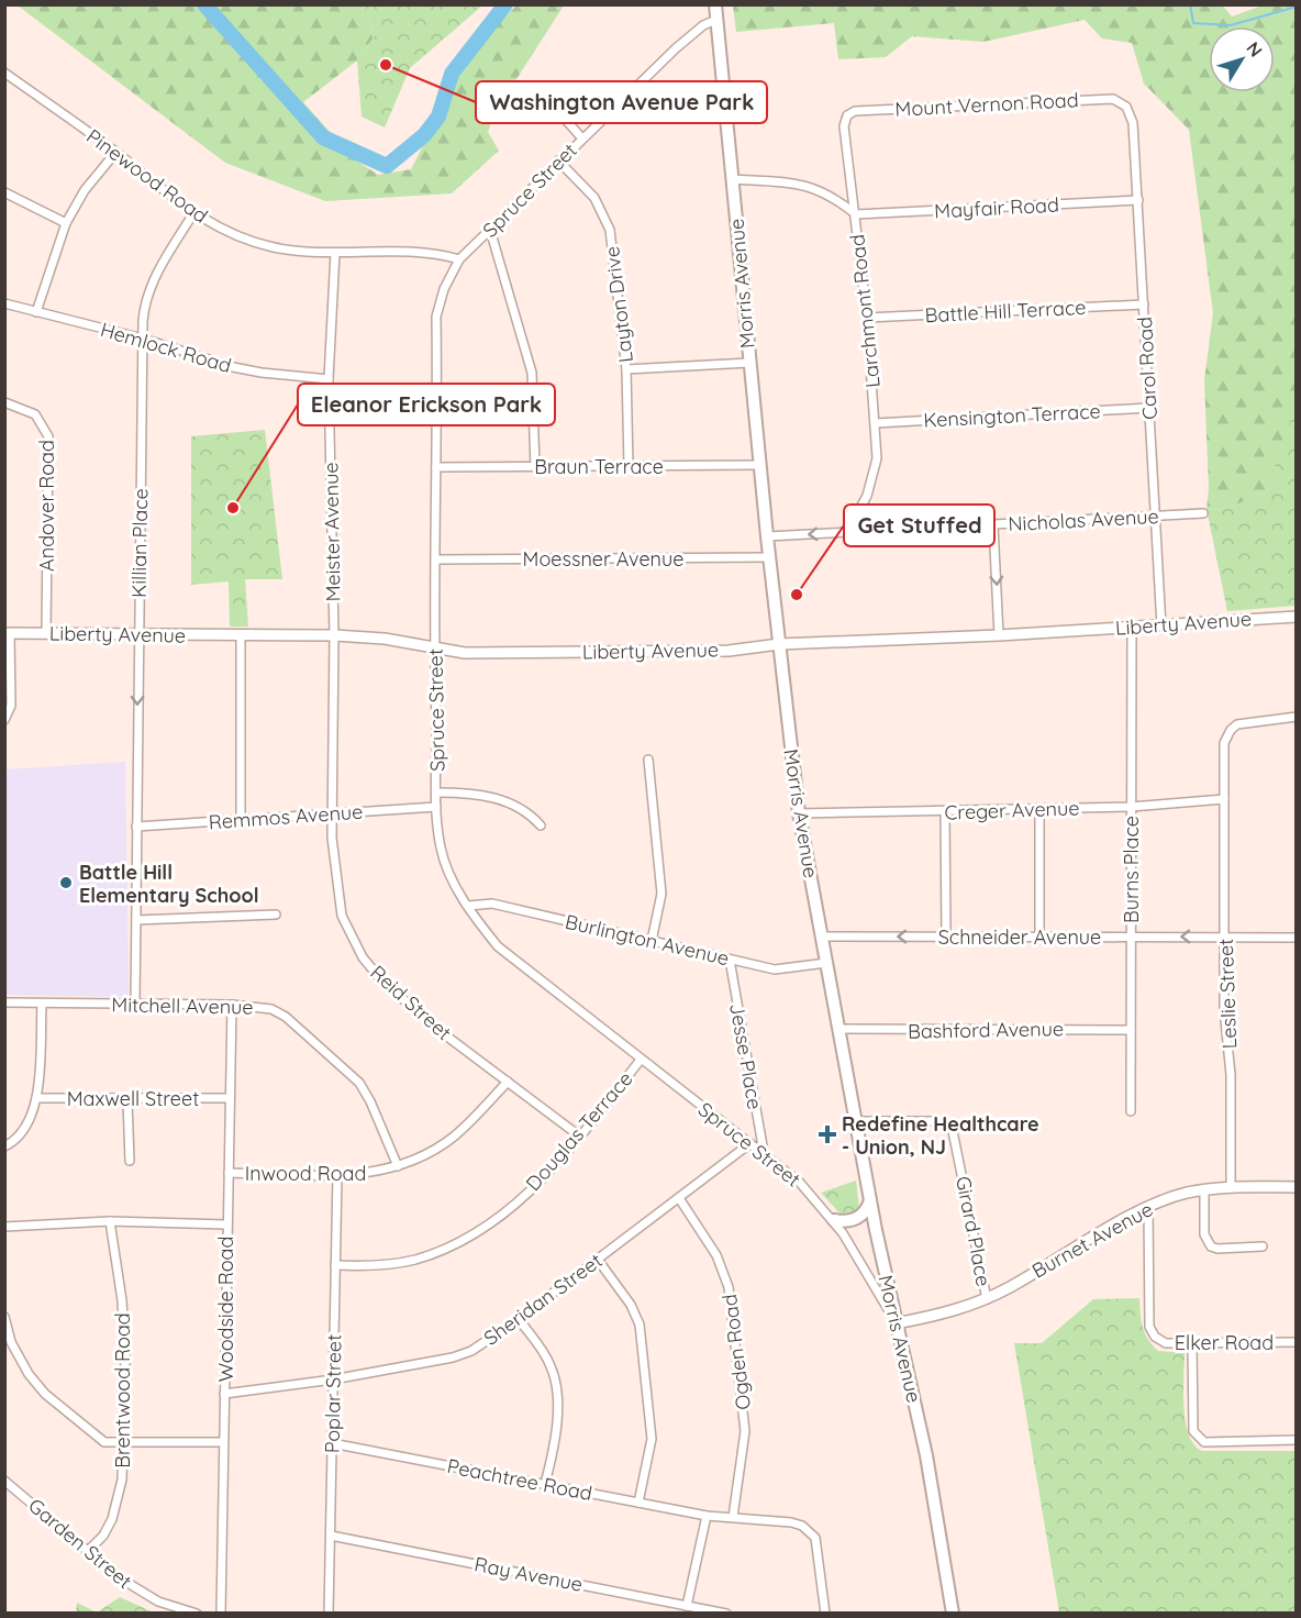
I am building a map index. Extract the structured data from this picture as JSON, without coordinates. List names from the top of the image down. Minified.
{"streets":{"main road":["Morris Avenue"],"street":["Mount Vernon Road","Pinewood Road","Spruce Street","Mayfair Road","Layton Drive","Larchmont Road","Battle Hill Terrace","Hemlock Road","Carol Road","Kensington Terrace","Braun Terrace","Andover Road","Nicholas Avenue","Meister Avenue","Killian Place","Moessner Avenue","Liberty Avenue","Creger Avenue","Remmos Avenue","Burns Place","Schneider Avenue","Burlington Avenue","Leslie Street","Reid Street","Mitchell Avenue","Bashford Avenue","Jesse Place","Maxwell Street","Douglas Terrace","Inwood Road","Girard Place","Burnet Avenue","Sheridan Street","Woodside Road","Elker Road","Ogden Road","Brentwood Road","Poplar Street","Peachtree Road","Garden Street","Ray Avenue"]},"crossings":[["Mount Vernon Road","Mayfair Road"],["Mount Vernon Road","Larchmont Road"],["Mount Vernon Road","Carol Road"],["Pinewood Road","Spruce Street"],["Pinewood Road","Meister Avenue"],["Pinewood Road","Killian Place"],["Spruce Street","Morris Avenue"],["Spruce Street","Layton Drive"],["Spruce Street","Braun Terrace"],["Spruce Street","Moessner Avenue"],["Spruce Street","Liberty Avenue"],["Spruce Street","Remmos Avenue"],["Spruce Street","Burlington Avenue"],["Spruce Street","Jesse Place"],["Spruce Street","Douglas Terrace"],["Spruce Street","Burnet Avenue"],["Spruce Street","Sheridan Street"],["Mayfair Road","Larchmont Road"],["Mayfair Road","Carol Road"],["Morris Avenue","Larchmont Road"],["Morris Avenue","Braun Terrace"],["Morris Avenue","Nicholas Avenue"],["Morris Avenue","Moessner Avenue"],["Morris Avenue","Liberty Avenue"],["Morris Avenue","Creger Avenue"],["Morris Avenue","Schneider Avenue"],["Morris Avenue","Burlington Avenue"],["Morris Avenue","Bashford Avenue"],["Morris Avenue","Girard Place"],["Morris Avenue","Burnet Avenue"],["Layton Drive","Braun Terrace"],["Larchmont Road","Battle Hill Terrace"],["Larchmont Road","Kensington Terrace"],["Larchmont Road","Nicholas Avenue"],["Battle Hill Terrace","Carol Road"],["Hemlock Road","Meister Avenue"],["Hemlock Road","Killian Place"],["Carol Road","Kensington Terrace"],["Carol Road","Nicholas Avenue"],["Carol Road","Liberty Avenue"],["Andover Road","Liberty Avenue"],["Meister Avenue","Liberty Avenue"],["Meister Avenue","Remmos Avenue"],["Meister Avenue","Reid Street"],["Killian Place","Liberty Avenue"],["Killian Place","Remmos Avenue"],["Killian Place","Mitchell Avenue"],["Liberty Avenue","Burns Place"],["Creger Avenue","Burns Place"],["Creger Avenue","Leslie Street"],["Remmos Avenue","Reid Street"],["Burns Place","Schneider Avenue"],["Burns Place","Bashford Avenue"],["Schneider Avenue","Leslie Street"],["Burlington Avenue","Jesse Place"],["Leslie Street","Burnet Avenue"],["Reid Street","Douglas Terrace"],["Reid Street","Inwood Road"],["Mitchell Avenue","Inwood Road"],["Mitchell Avenue","Woodside Road"],["Maxwell Street","Woodside Road"],["Douglas Terrace","Poplar Street"],["Inwood Road","Woodside Road"],["Inwood Road","Poplar Street"],["Girard Place","Burnet Avenue"],["Burnet Avenue","Elker Road"],["Sheridan Street","Woodside Road"],["Sheridan Street","Ogden Road"],["Sheridan Street","Poplar Street"],["Ogden Road","Peachtree Road"],["Brentwood Road","Garden Street"],["Poplar Street","Peachtree Road"],["Poplar Street","Ray Avenue"]],"one_way":["Schneider Avenue"],"places":{"other":["Washington Avenue Park","Eleanor Erickson Park","Get Stuffed","Battle Hill Elementary School"],"health":["Redefine Healthcare - Union, NJ"]},"north":"top right"}
